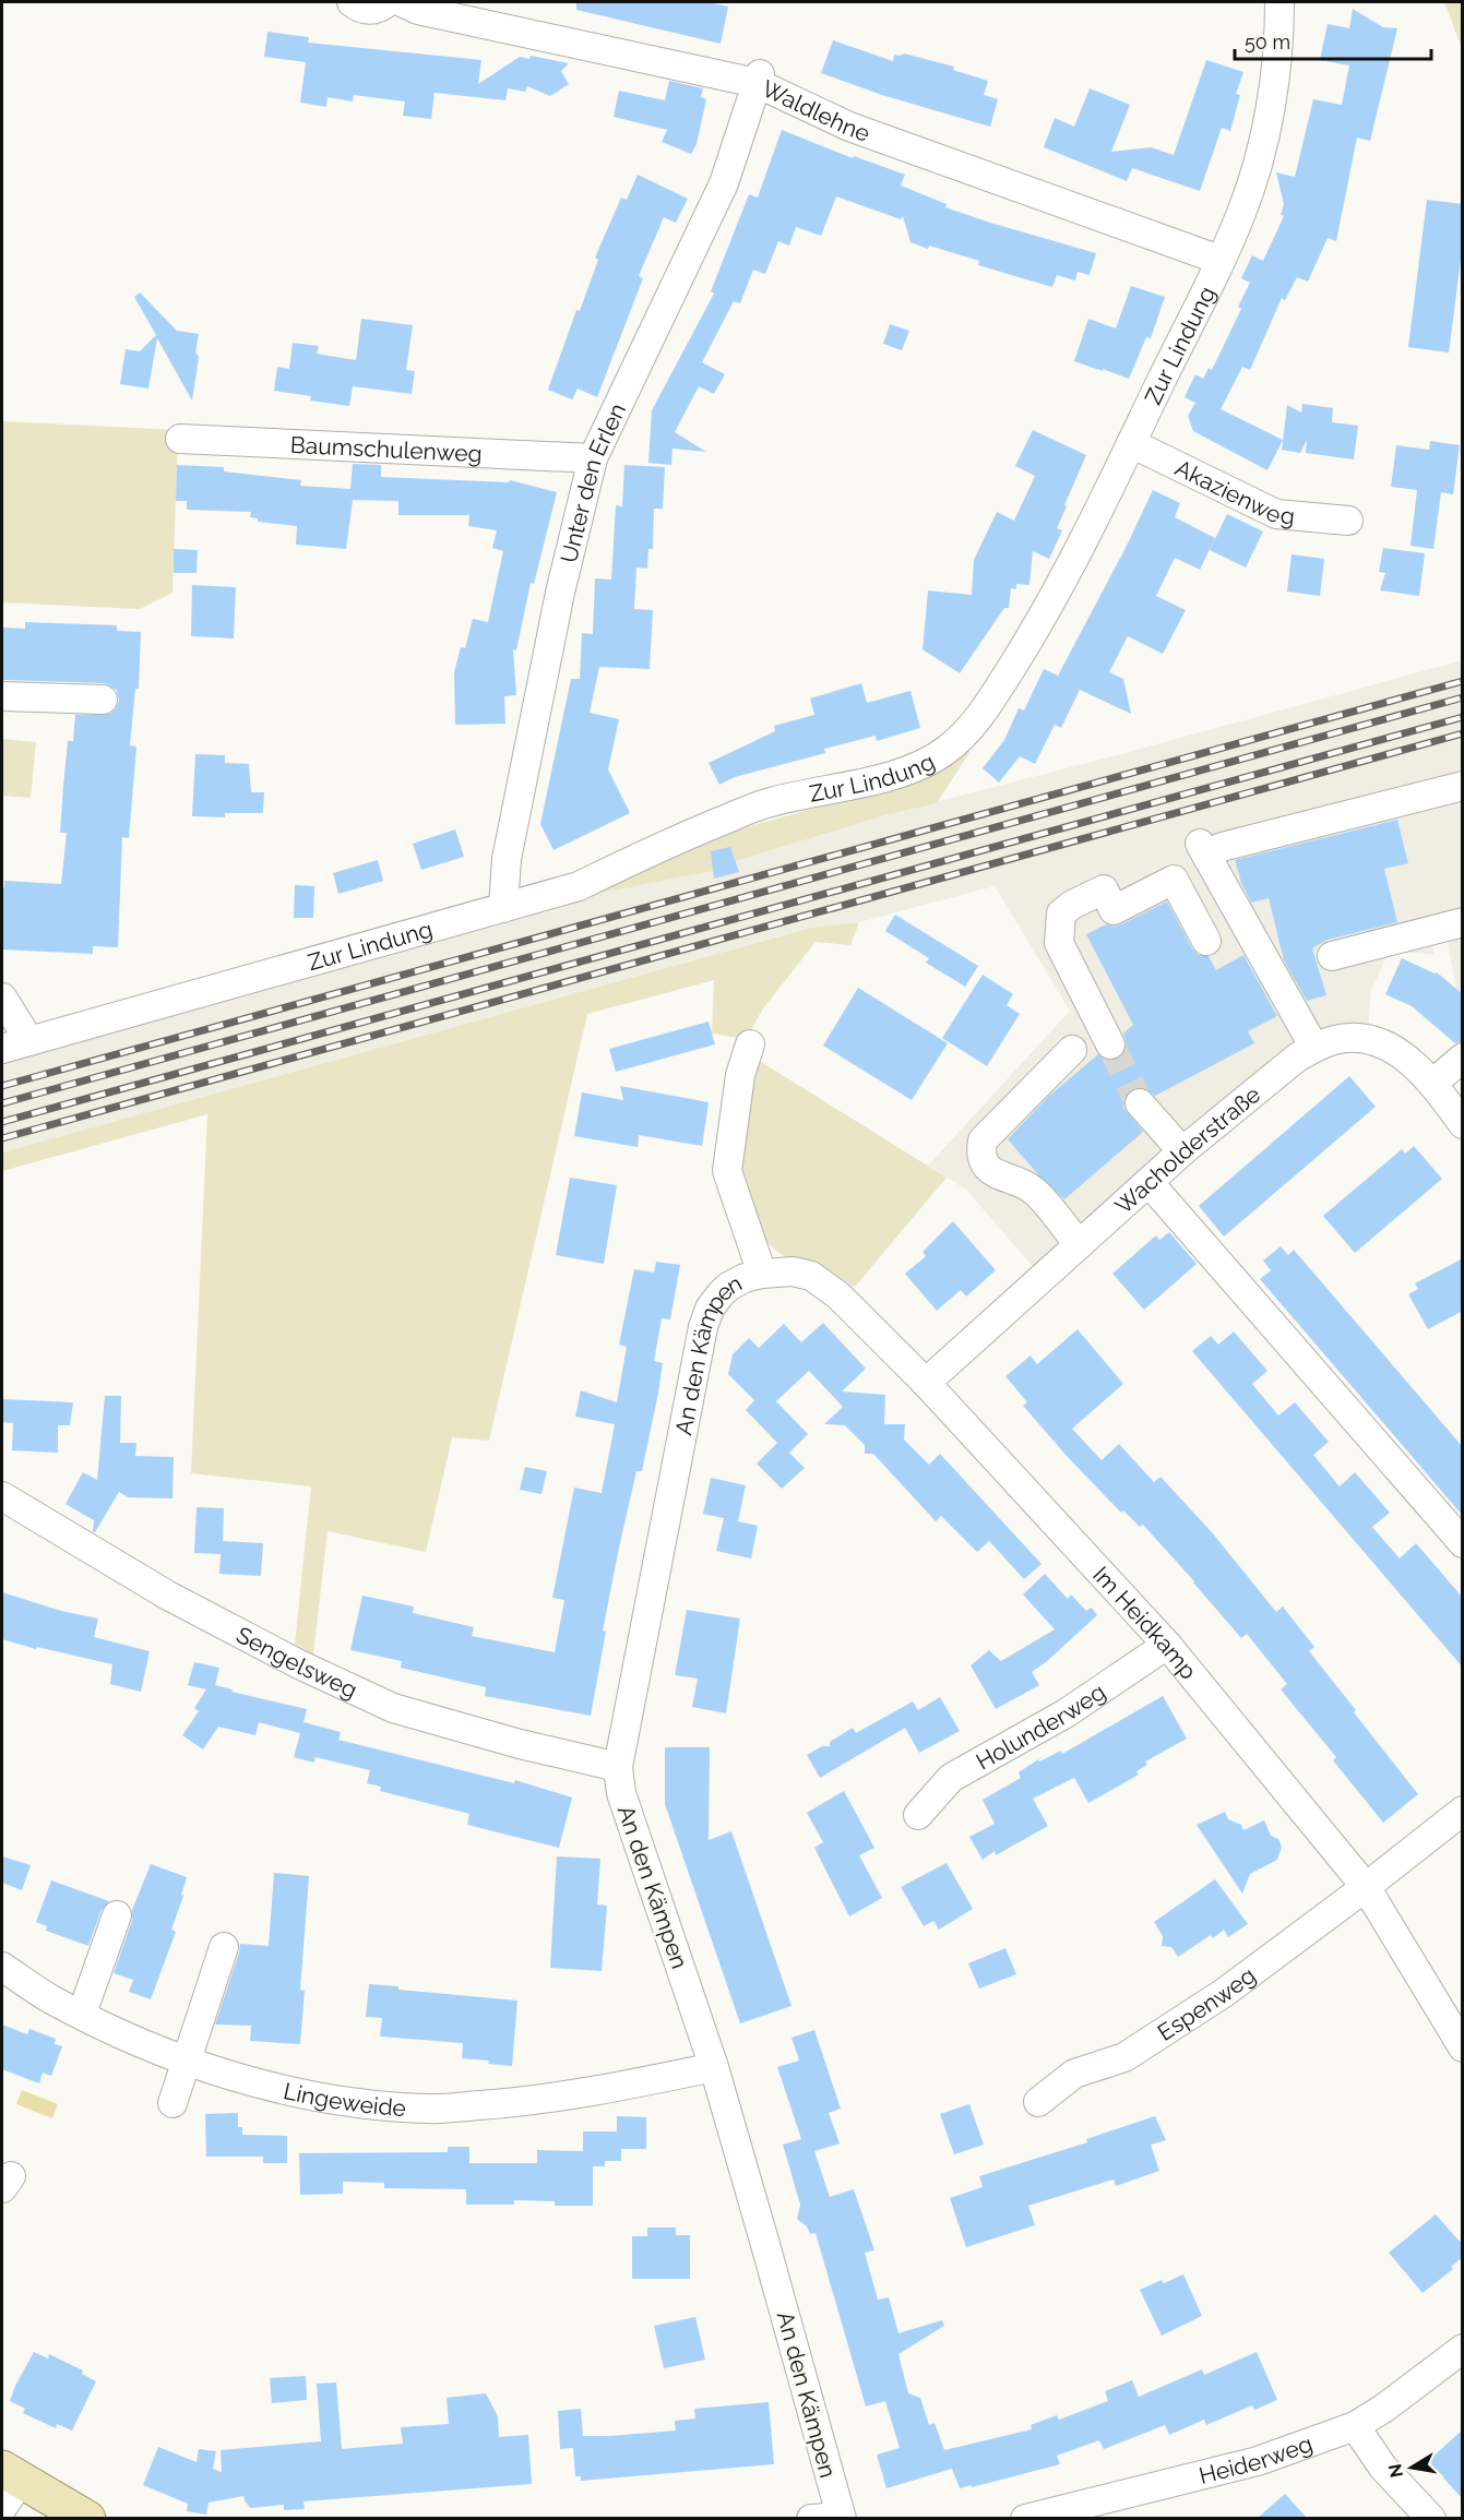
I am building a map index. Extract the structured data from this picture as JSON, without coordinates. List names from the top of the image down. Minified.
{"streets":{"street":["Waldlehne","Zur Lindung","Baumschulenweg","Unter den Erlen","Akazienweg","Wacholderstraße","An den Kämpen","Im Heidkamp","Sengelsweg","Holunderweg","Espenweg","Lingeweide","Heiderweg"]},"crossings":[["Waldlehne","Zur Lindung"],["Waldlehne","Unter den Erlen"],["Zur Lindung","Unter den Erlen"],["Zur Lindung","Akazienweg"],["Baumschulenweg","Unter den Erlen"],["Wacholderstraße","Im Heidkamp"],["An den Kämpen","Im Heidkamp"],["An den Kämpen","Sengelsweg"],["An den Kämpen","Lingeweide"],["Im Heidkamp","Holunderweg"],["Im Heidkamp","Espenweg"]],"scale_bar":"50 m","north":"left"}
